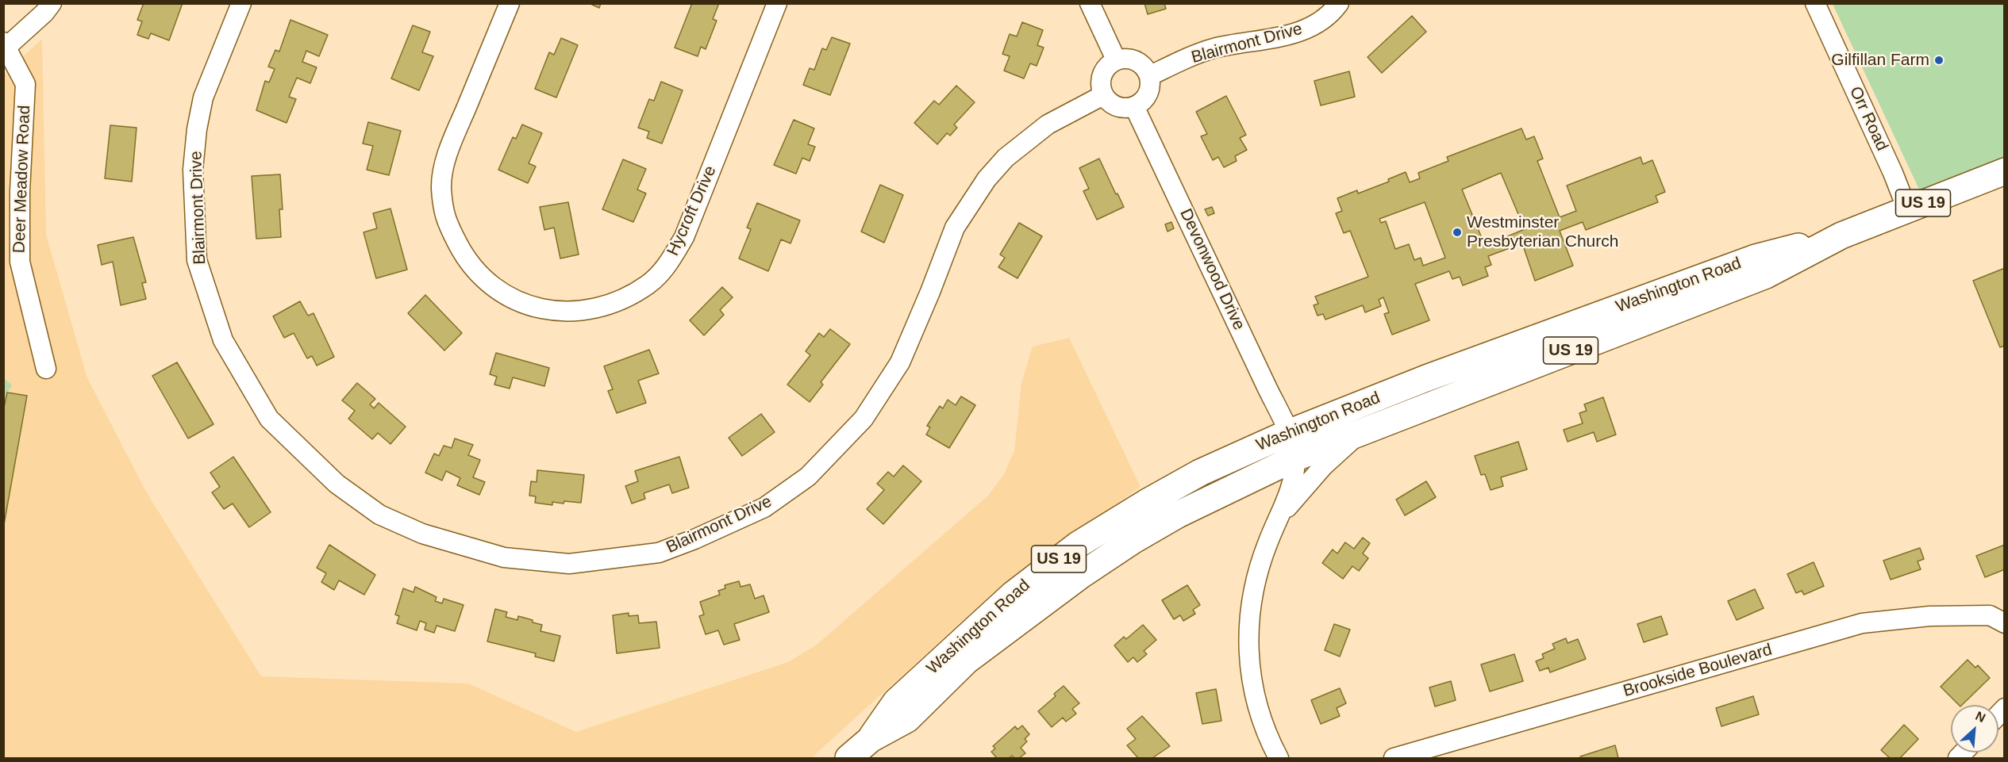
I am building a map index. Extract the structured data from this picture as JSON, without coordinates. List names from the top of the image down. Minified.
{"streets":{"main road":["US 19","Washington Road"],"street":["Blairmont Drive","Orr Road","Deer Meadow Road","Hycroft Drive","Devonwood Drive","Brookside Boulevard"]},"crossings":[["Blairmont Drive","Devonwood Drive"],["Orr Road","Washington Road"],["Devonwood Drive","Washington Road"]],"places":["Gilfillan Farm","Westminster Presbyterian Church"],"north":"top right"}
